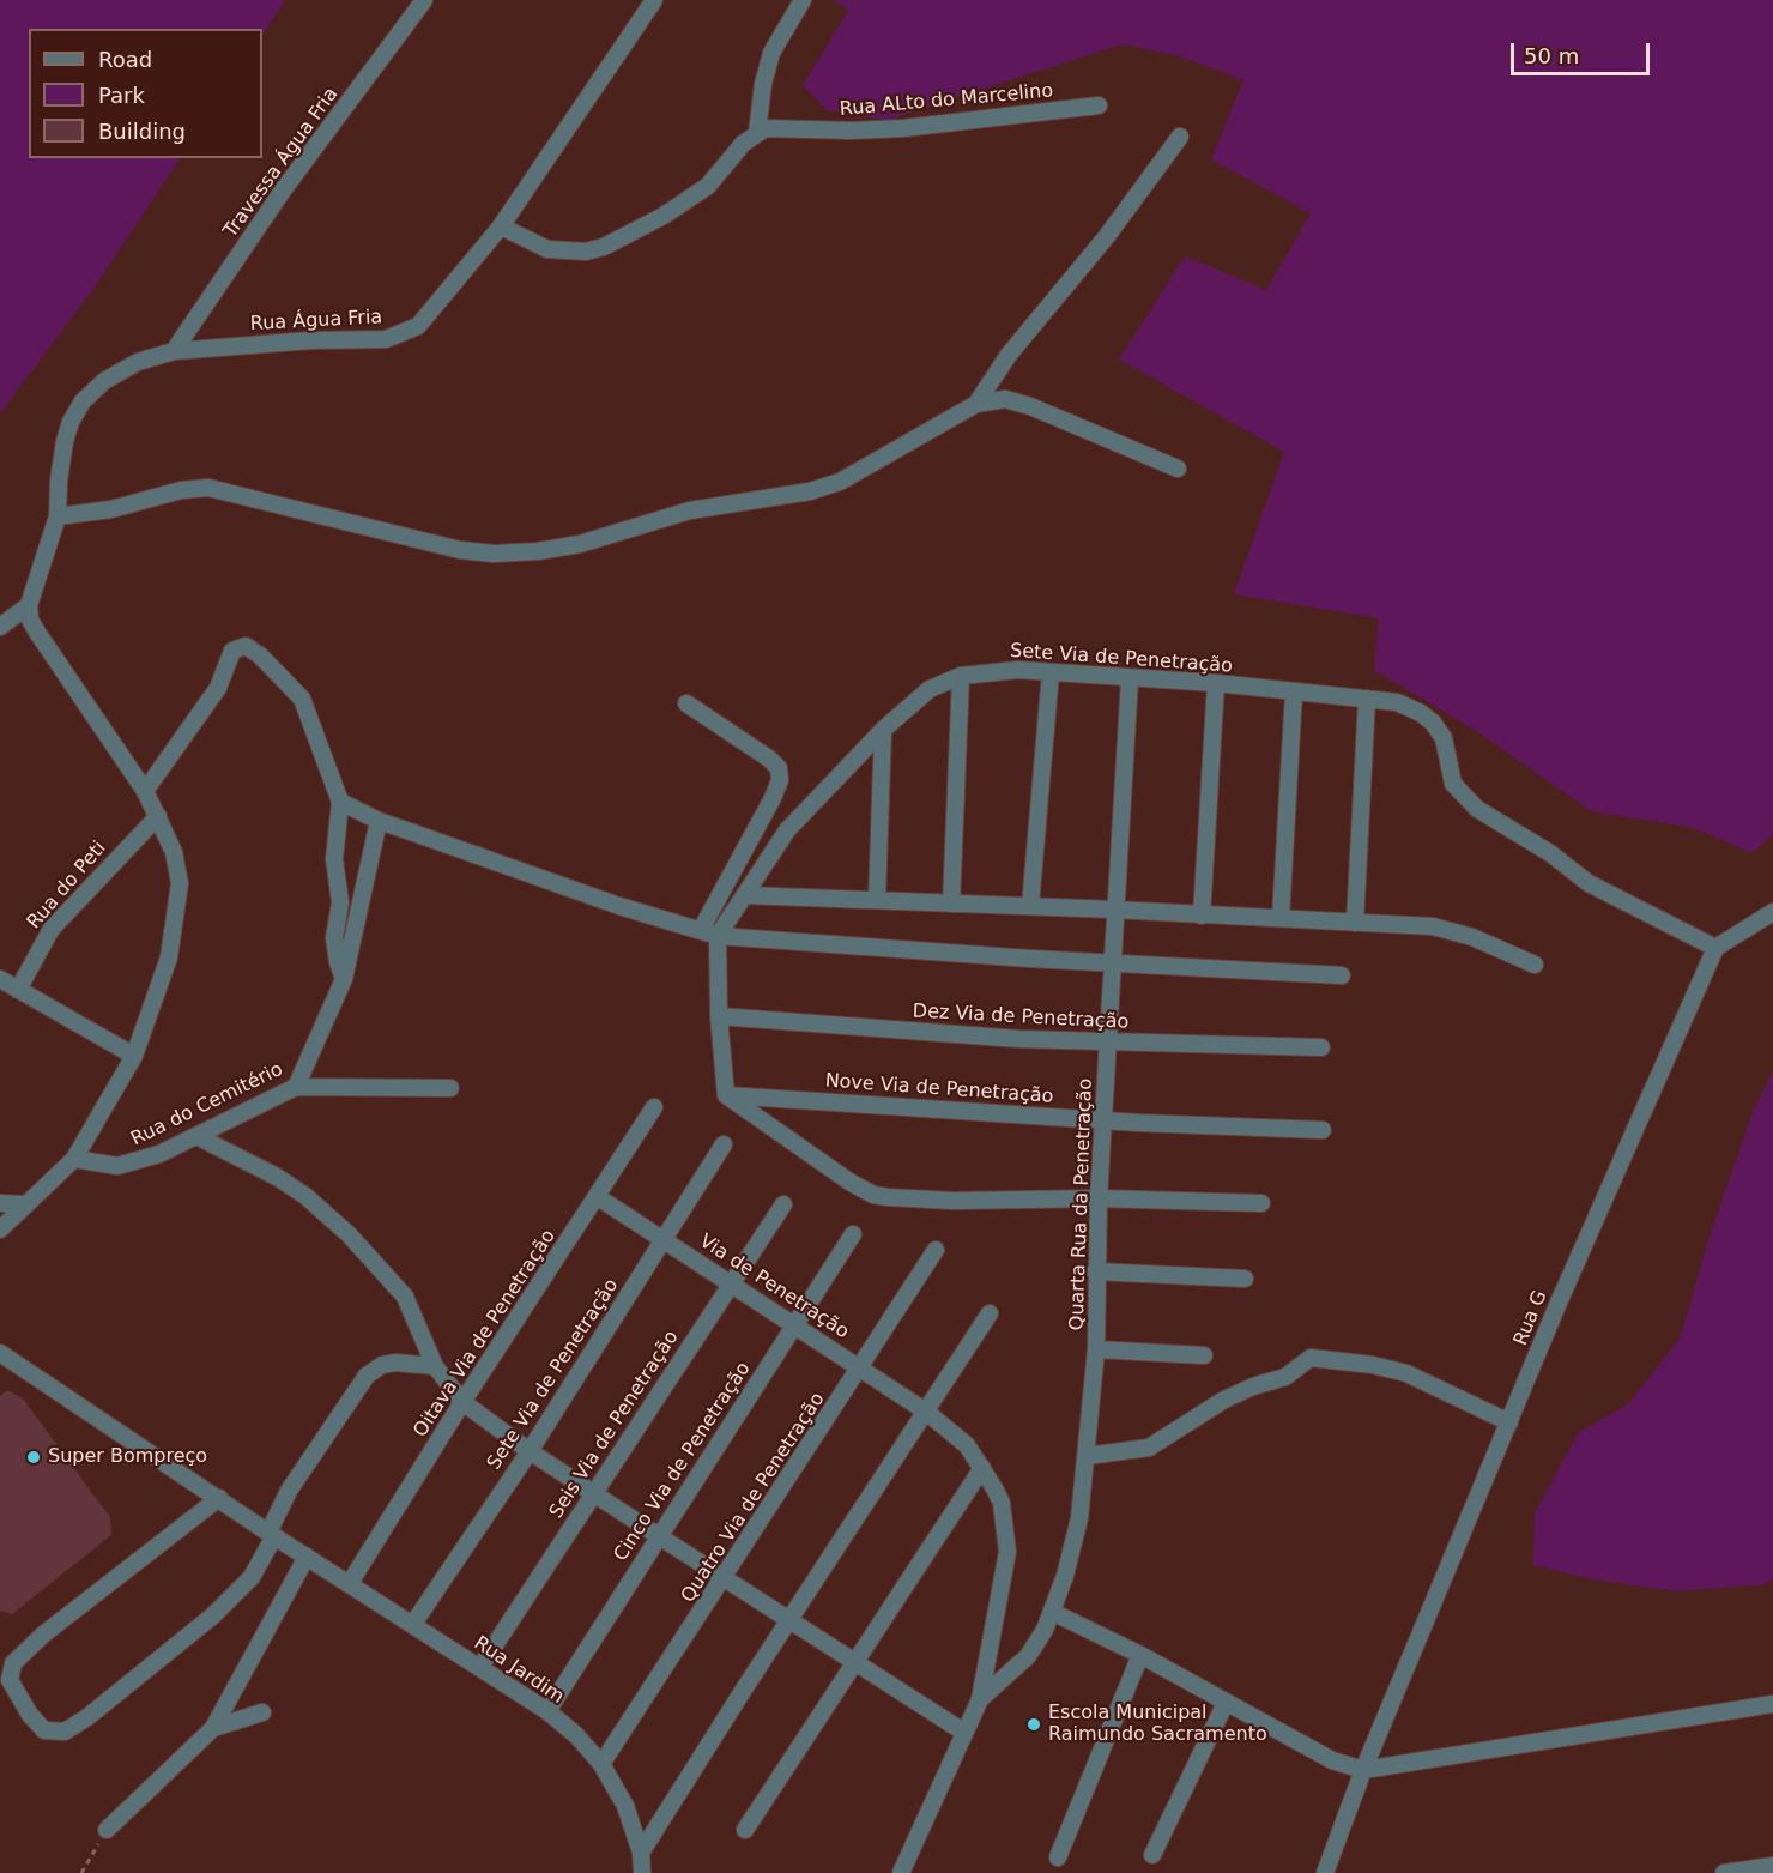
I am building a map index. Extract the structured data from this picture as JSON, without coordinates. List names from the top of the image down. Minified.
{"streets":{"street":["Rua ALto do Marcelino","Travessa Água Fria","Rua Água Fria","Sete Via de Penetração","Rua do Peti","Dez Via de Penetração","Nove Via de Penetração","Rua do Cemitério","Quarta Rua da Penetração","Via de Penetração","Rua G","Oitava Via de Penetração","Seis Via de Penetração","Cinco Via de Penetração","Quatro Via de Penetração","Rua Jardim"]},"crossings":[["Travessa Água Fria","Rua Água Fria"],["Sete Via de Penetração","Quarta Rua da Penetração"],["Sete Via de Penetração","Via de Penetração"],["Sete Via de Penetração","Rua G"],["Sete Via de Penetração","Rua Jardim"],["Dez Via de Penetração","Quarta Rua da Penetração"],["Nove Via de Penetração","Quarta Rua da Penetração"],["Quarta Rua da Penetração","Via de Penetração"],["Via de Penetração","Oitava Via de Penetração"],["Via de Penetração","Seis Via de Penetração"],["Via de Penetração","Cinco Via de Penetração"],["Via de Penetração","Quatro Via de Penetração"],["Oitava Via de Penetração","Rua Jardim"],["Seis Via de Penetração","Rua Jardim"],["Cinco Via de Penetração","Rua Jardim"],["Quatro Via de Penetração","Rua Jardim"]],"places":["Super Bompreço","Escola Municipal Raimundo Sacramento"],"legend":["Road","Park","Building"],"scale_bar":"50 m"}
